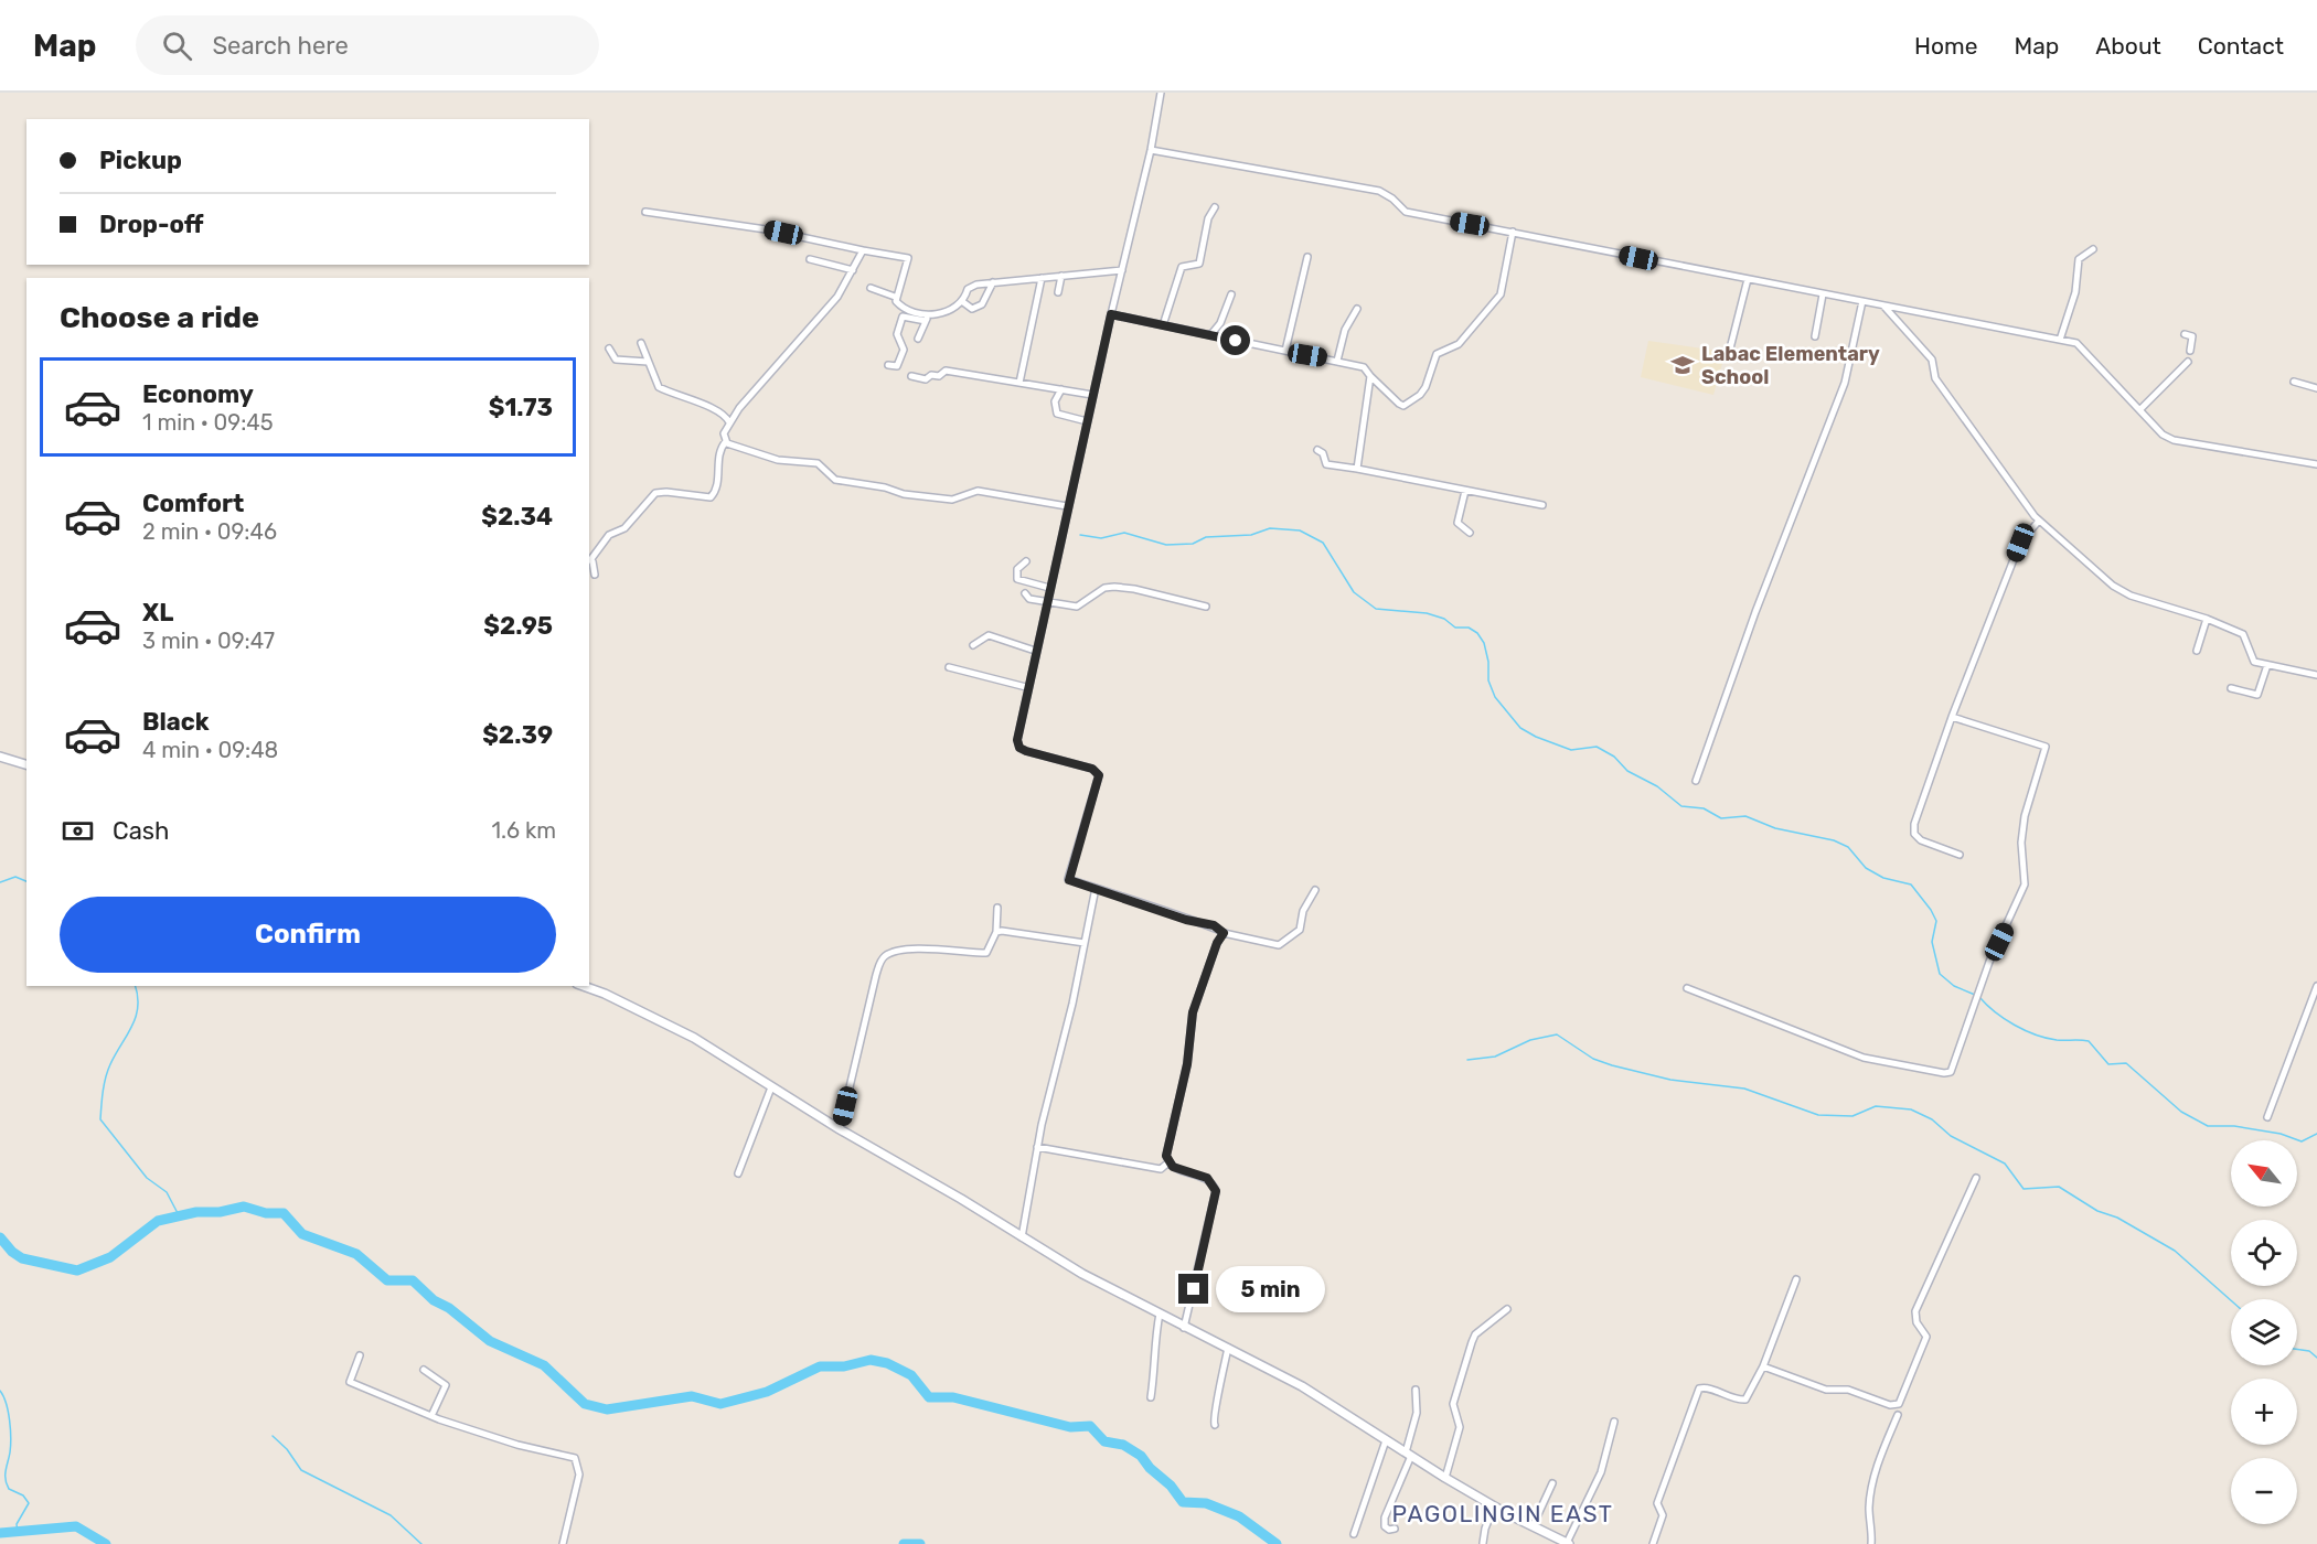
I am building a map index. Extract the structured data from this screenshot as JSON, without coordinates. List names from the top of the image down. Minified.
{"districts":["PAGOLINGIN EAST"],"places":{"school or university":["Labac Elementary School"]},"north":"top left","page":{"header":"Map","search":"Search here","nav":["Home","Map","About","Contact"],"banner":["Pickup","Drop-off"],"heading":"Choose a ride","list":[{"name":"Economy","note":"1 min · 09:45","value":"$1.73"},{"name":"Comfort","note":"2 min · 09:46","value":"$2.34"},{"name":"XL","note":"3 min · 09:47","value":"$2.95"},{"name":"Black","note":"4 min · 09:48","value":"$2.39"}],"pay":["Cash","1.6 km"],"buttons":"Confirm","map_buttons":["+","−"],"bubble":"5 min"}}
